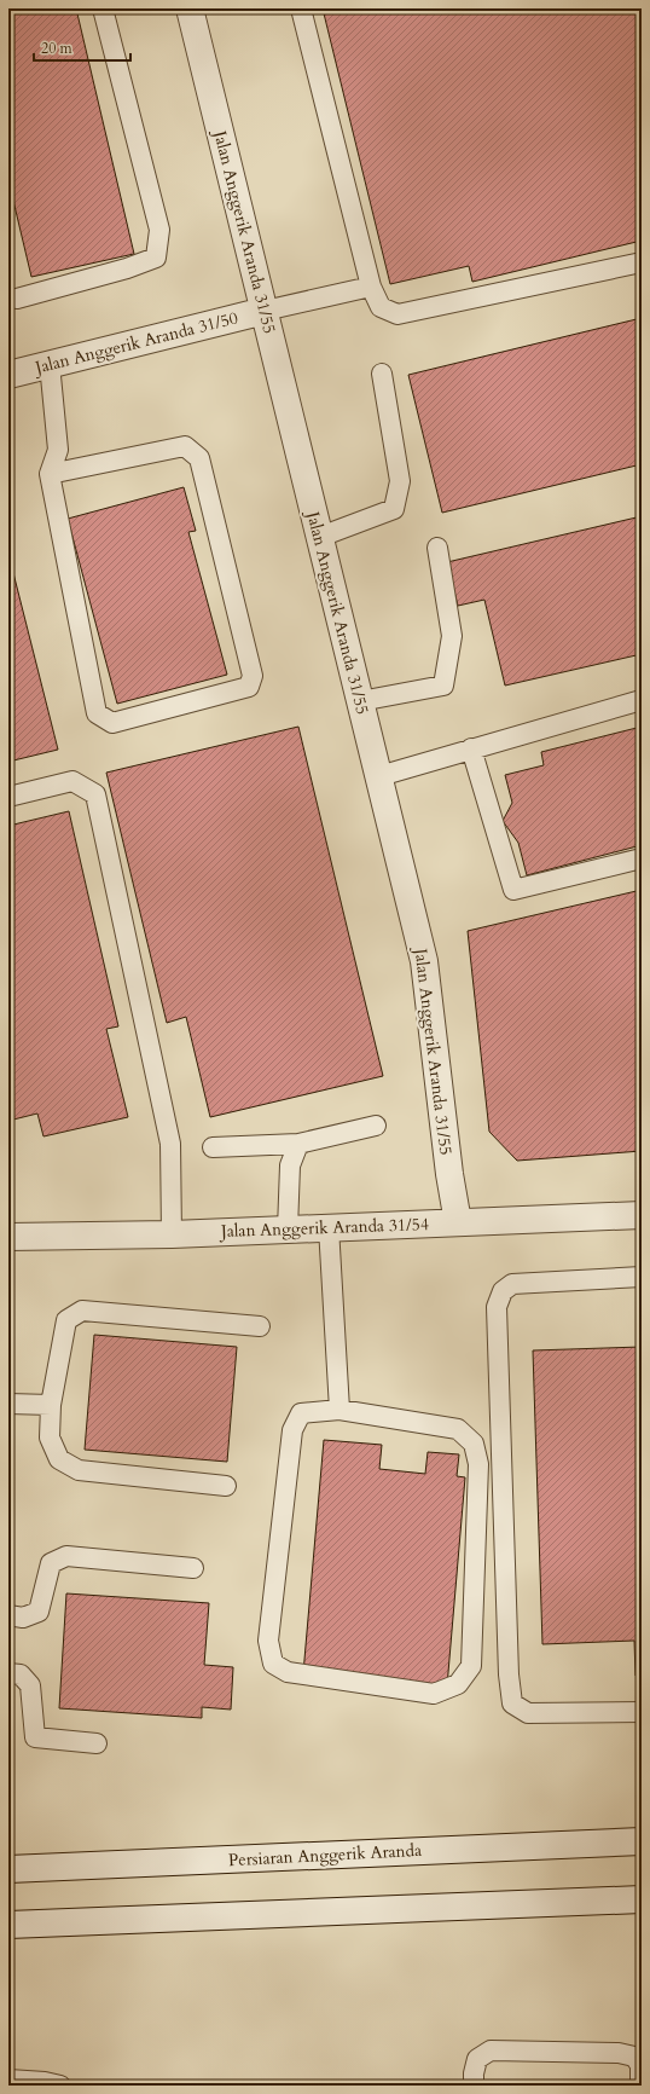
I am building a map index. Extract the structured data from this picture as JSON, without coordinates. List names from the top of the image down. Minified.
{"streets":{"street":["Jalan Anggerik Aranda 31/55","Jalan Anggerik Aranda 31/50","Jalan Anggerik Aranda 31/54","Persiaran Anggerik Aranda"]},"crossings":[["Jalan Anggerik Aranda 31/55","Jalan Anggerik Aranda 31/50"],["Jalan Anggerik Aranda 31/55","Jalan Anggerik Aranda 31/54"]],"scale_bar":"20 m"}
